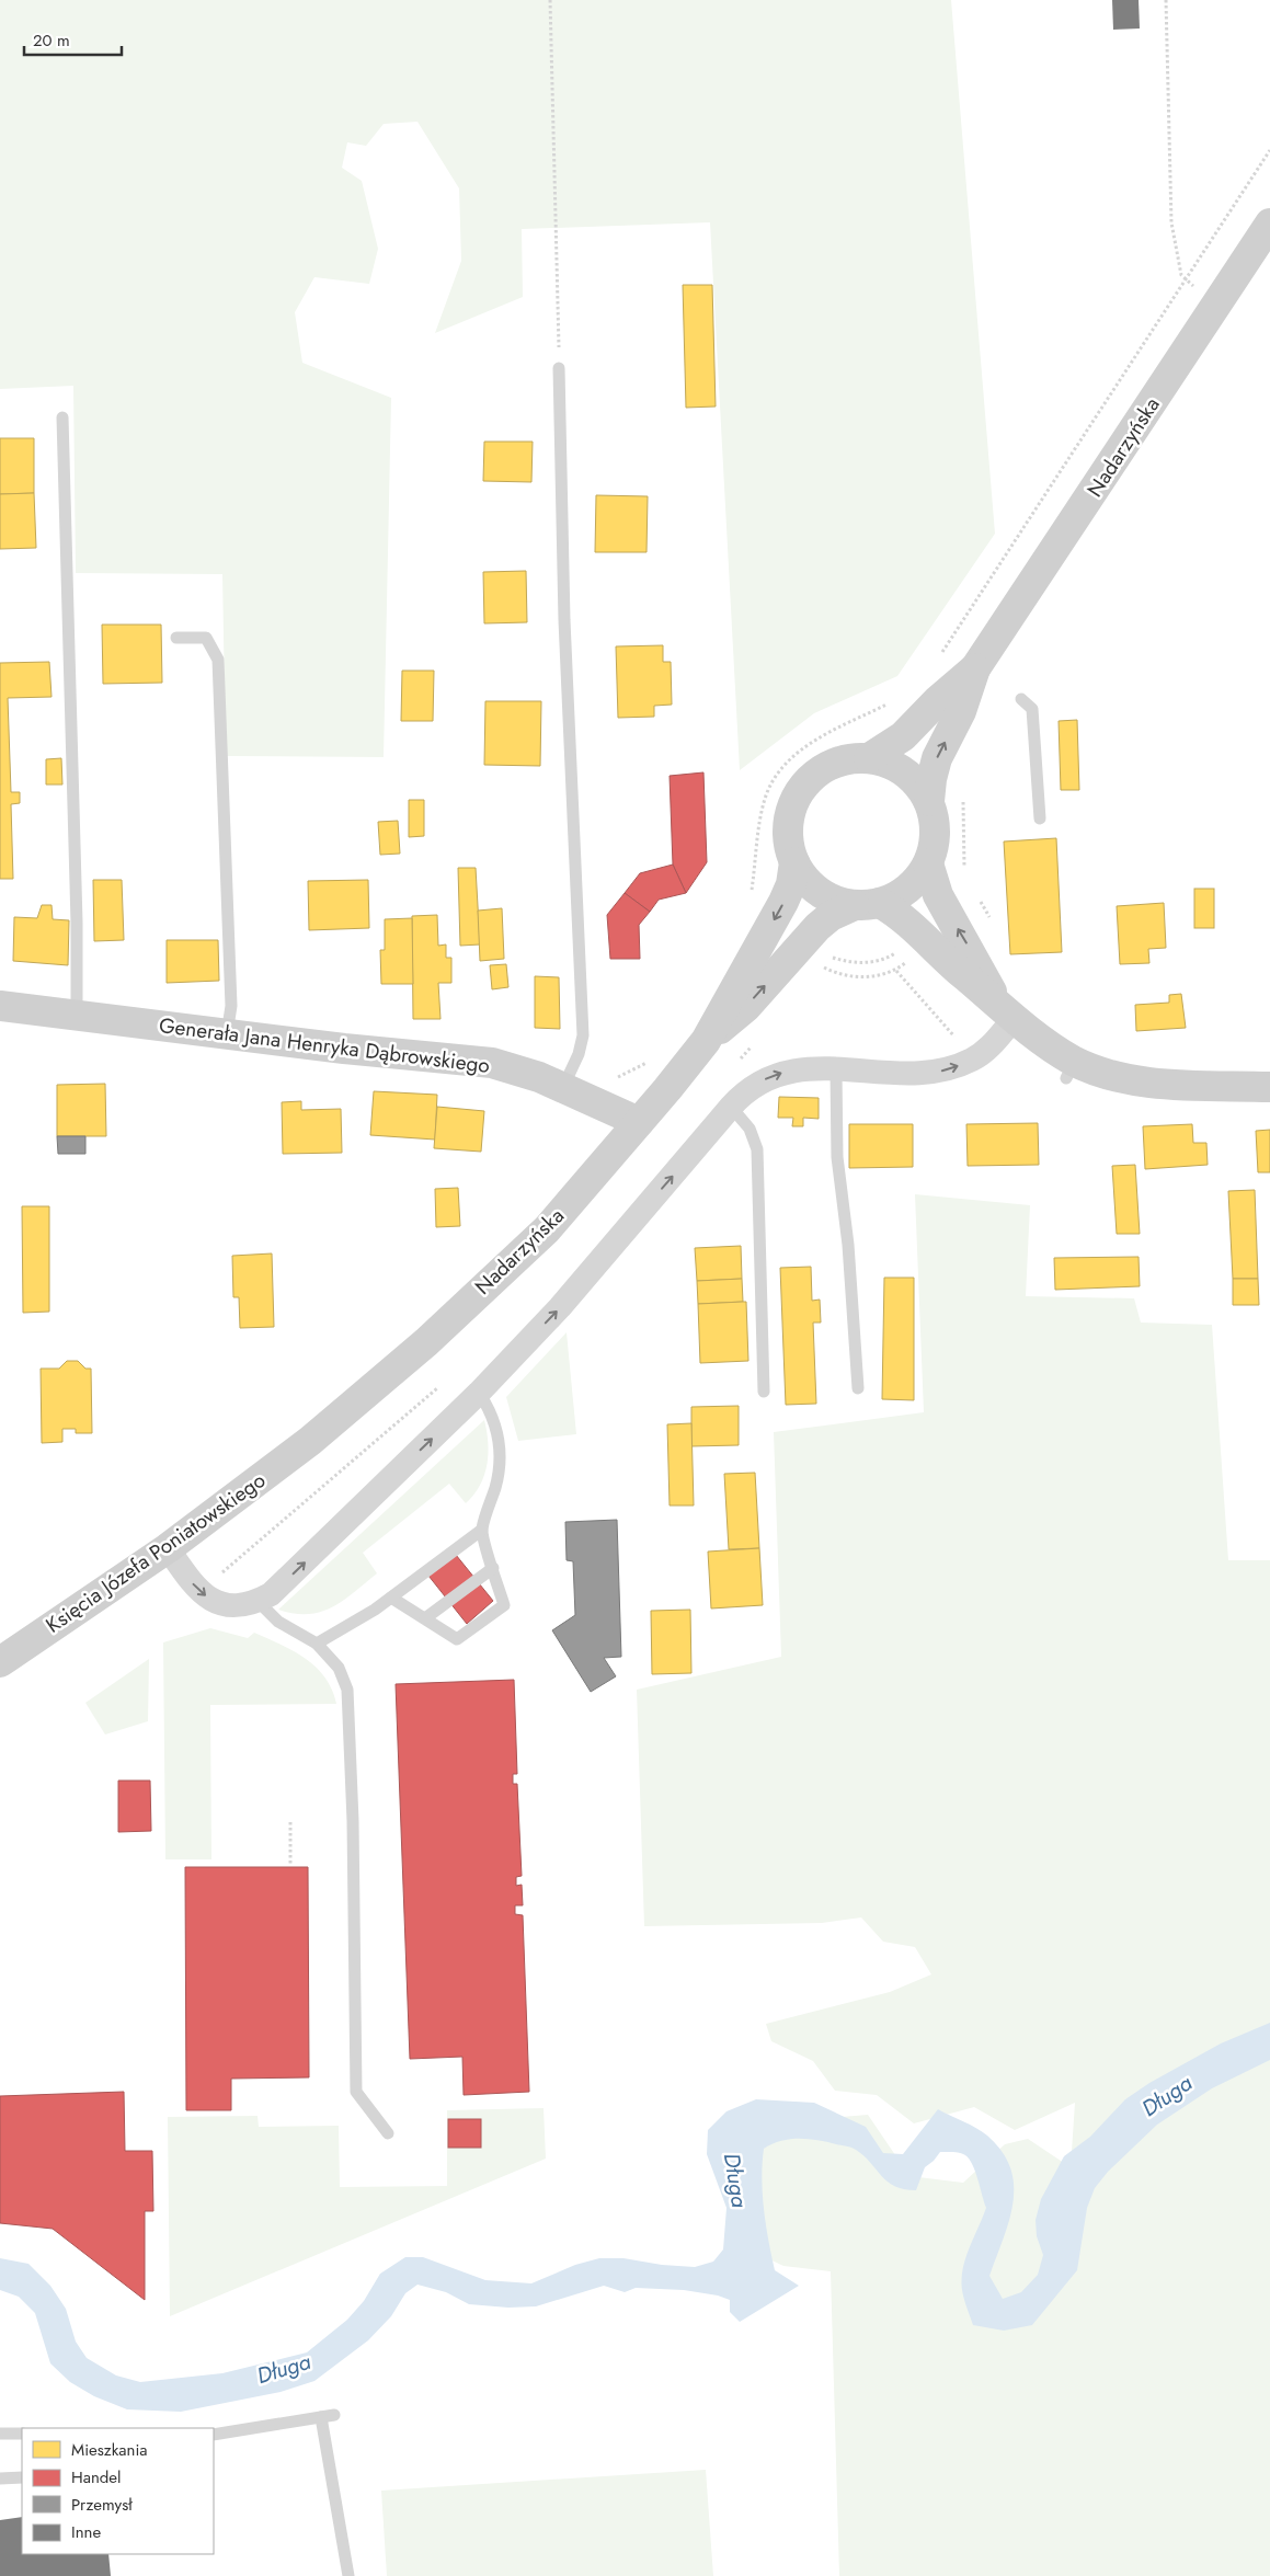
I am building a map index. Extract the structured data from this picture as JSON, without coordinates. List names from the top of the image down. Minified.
{"streets":{"main road":["Nadarzyńska","Generała Jana Henryka Dąbrowskiego","Księcia Józefa Poniatowskiego"]},"crossings":[["Nadarzyńska","Generała Jana Henryka Dąbrowskiego"],["Nadarzyńska","Księcia Józefa Poniatowskiego"]],"water":["Długa"],"legend":["Mieszkania","Handel","Przemysł","Inne"],"scale_bar":"20 m"}
